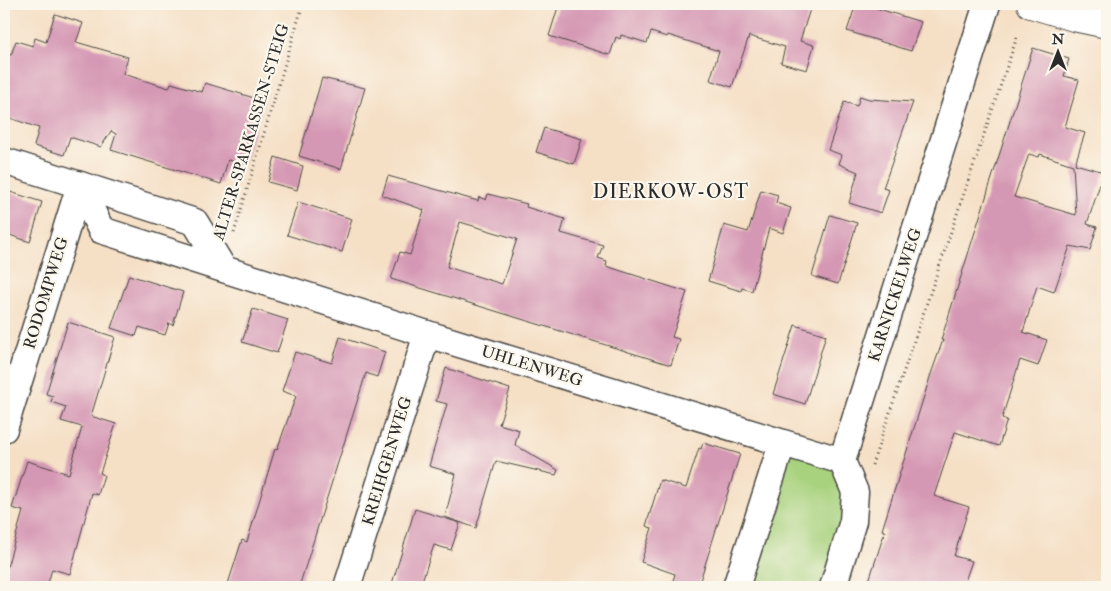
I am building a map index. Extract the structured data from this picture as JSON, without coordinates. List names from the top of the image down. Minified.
{"streets":{"street":["RODOMPWEG","KARNICKELWEG","UHLENWEG","KREIHGENWEG"],"path":["ALTER-SPARKASSEN-STEIG"]},"crossings":[["ALTER-SPARKASSEN-STEIG","UHLENWEG"],["RODOMPWEG","UHLENWEG"],["KARNICKELWEG","UHLENWEG"],["UHLENWEG","KREIHGENWEG"]],"districts":["DIERKOW-OST"],"north":"top"}
